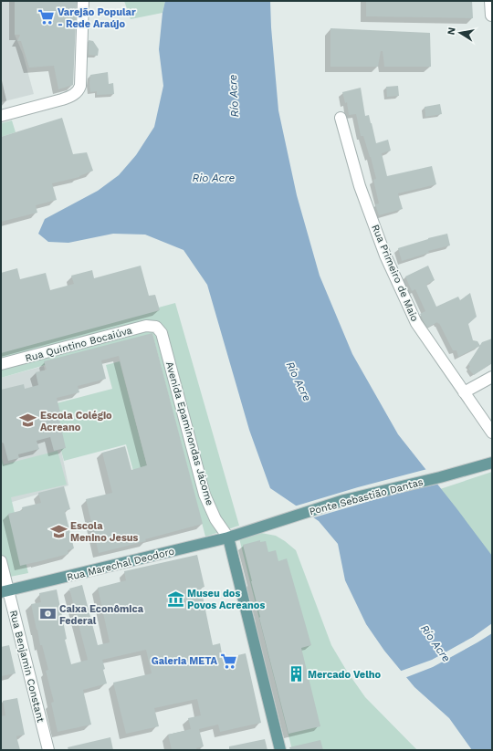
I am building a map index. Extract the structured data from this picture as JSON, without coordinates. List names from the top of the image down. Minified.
{"streets":{"main road":["Avenida Epaminondas Jácome","Ponte Sebastião Dantas","Rua Marechal Deodoro"],"street":["Rua Primeiro de Maio","Rua Quintino Bocaiúva","Rua Benjamin Constant"]},"crossings":[["Rua Quintino Bocaiúva","Avenida Epaminondas Jácome"],["Avenida Epaminondas Jácome","Rua Marechal Deodoro"],["Ponte Sebastião Dantas","Rua Marechal Deodoro"],["Rua Marechal Deodoro","Rua Benjamin Constant"]],"water":["Río Acre","Rio Acre"],"places":{"supermarket":["Varejão Popular - Rede Araújo","Galeria META"],"school or university":["Escola Colégio Acreano","Escola Menino Jesus"],"museum":["Museu dos Povos Acreanos"],"bank":["Caixa Econômica Federal"],"building":["Mercado Velho"]},"north":"left"}
